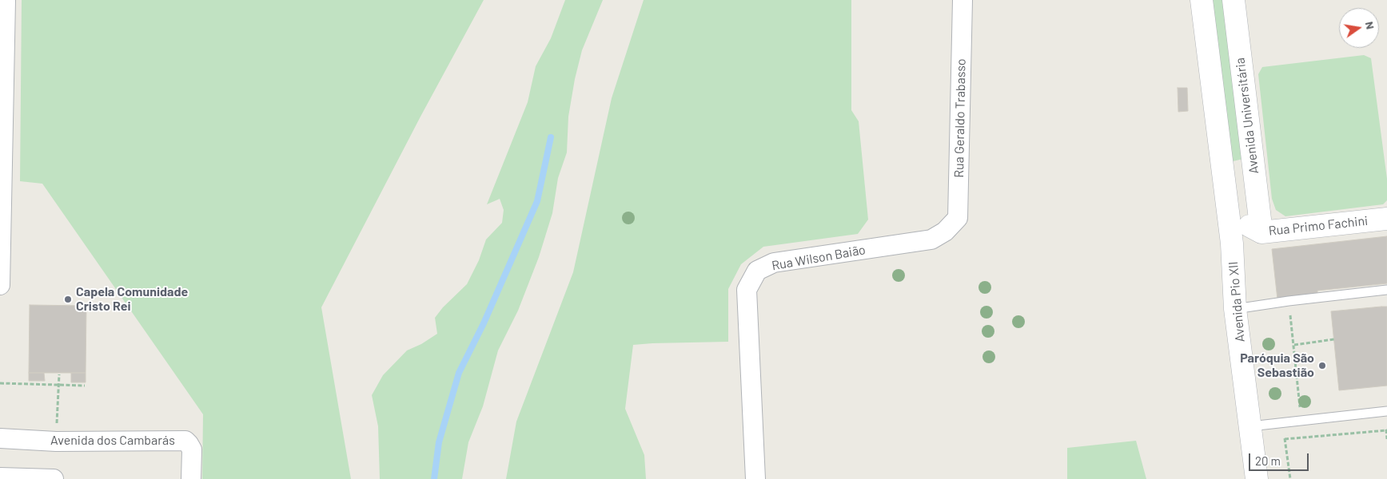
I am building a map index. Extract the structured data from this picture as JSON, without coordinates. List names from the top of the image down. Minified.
{"streets":{"street":["Avenida Universitária","Rua Geraldo Trabasso","Rua Primo Fachini","Rua Wilson Baião","Avenida Pio XII","Avenida dos Cambarás"]},"crossings":[["Avenida Universitária","Rua Primo Fachini"],["Avenida Universitária","Avenida Pio XII"],["Rua Geraldo Trabasso","Rua Wilson Baião"],["Rua Primo Fachini","Avenida Pio XII"]],"places":["Capela Comunidade Cristo Rei","Paróquia São Sebastião"],"scale_bar":"20 m","north":"right"}
